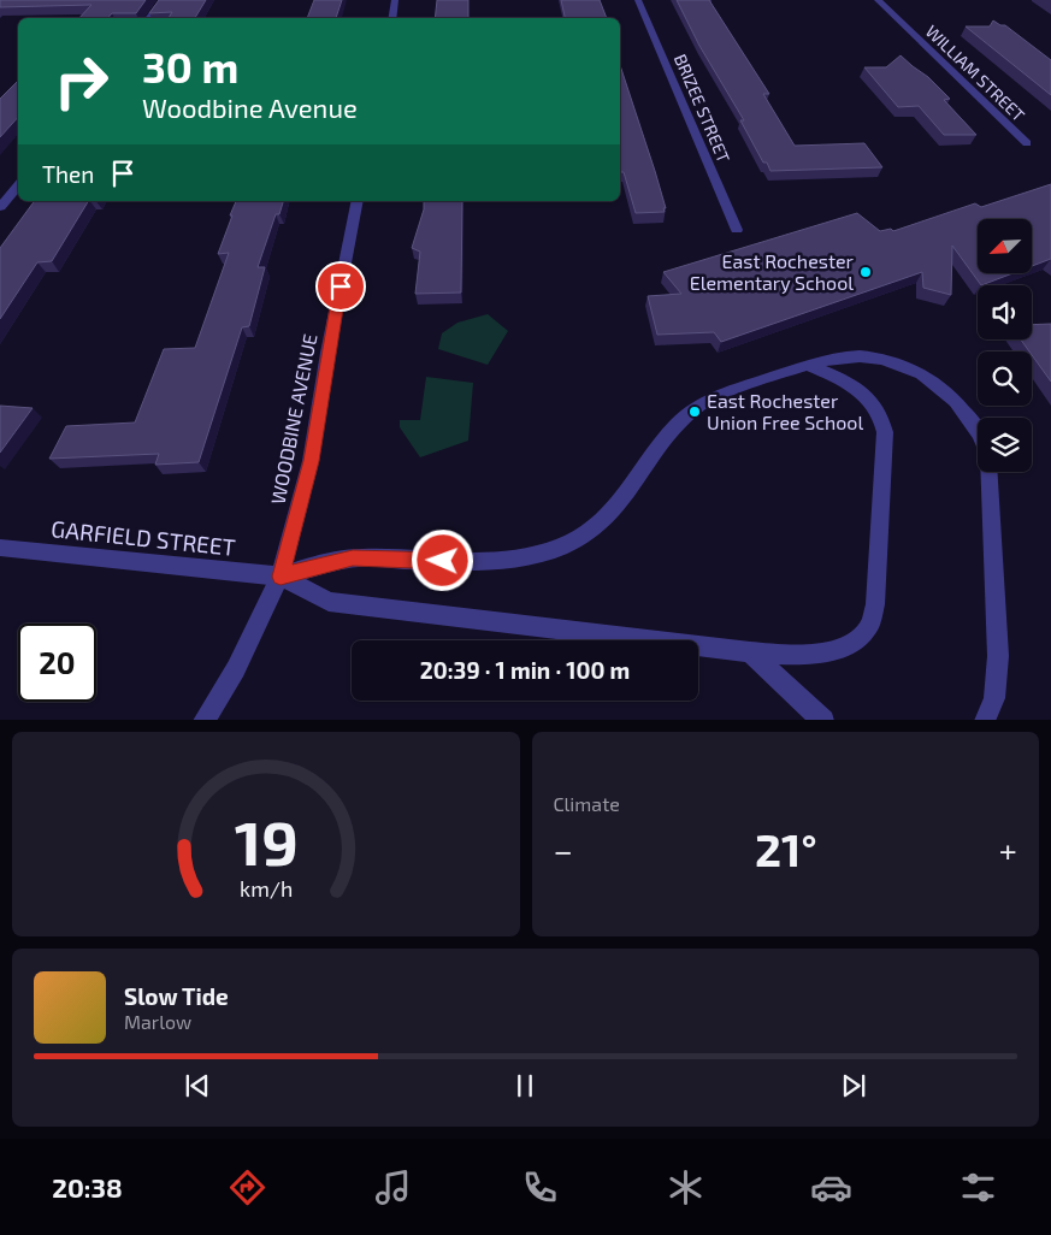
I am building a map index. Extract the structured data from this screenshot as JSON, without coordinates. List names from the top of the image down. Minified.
{"streets":{"street":["WILLIAM STREET","BRIZEE STREET","WOODBINE AVENUE","GARFIELD STREET"]},"crossings":[["WOODBINE AVENUE","GARFIELD STREET"]],"places":["East Rochester Elementary School","East Rochester Union Free School"],"north":"bottom left","page":{"turn":["30 m","Woodbine Avenue"],"then":"Then","limit":"20","trip":"20:39 · 1 min · 100 m","tile":"Climate","heat":["−","21°","+"],"song":["Slow Tide","Marlow"],"tabs":"20:38","gauge":["19","km/h"]}}
